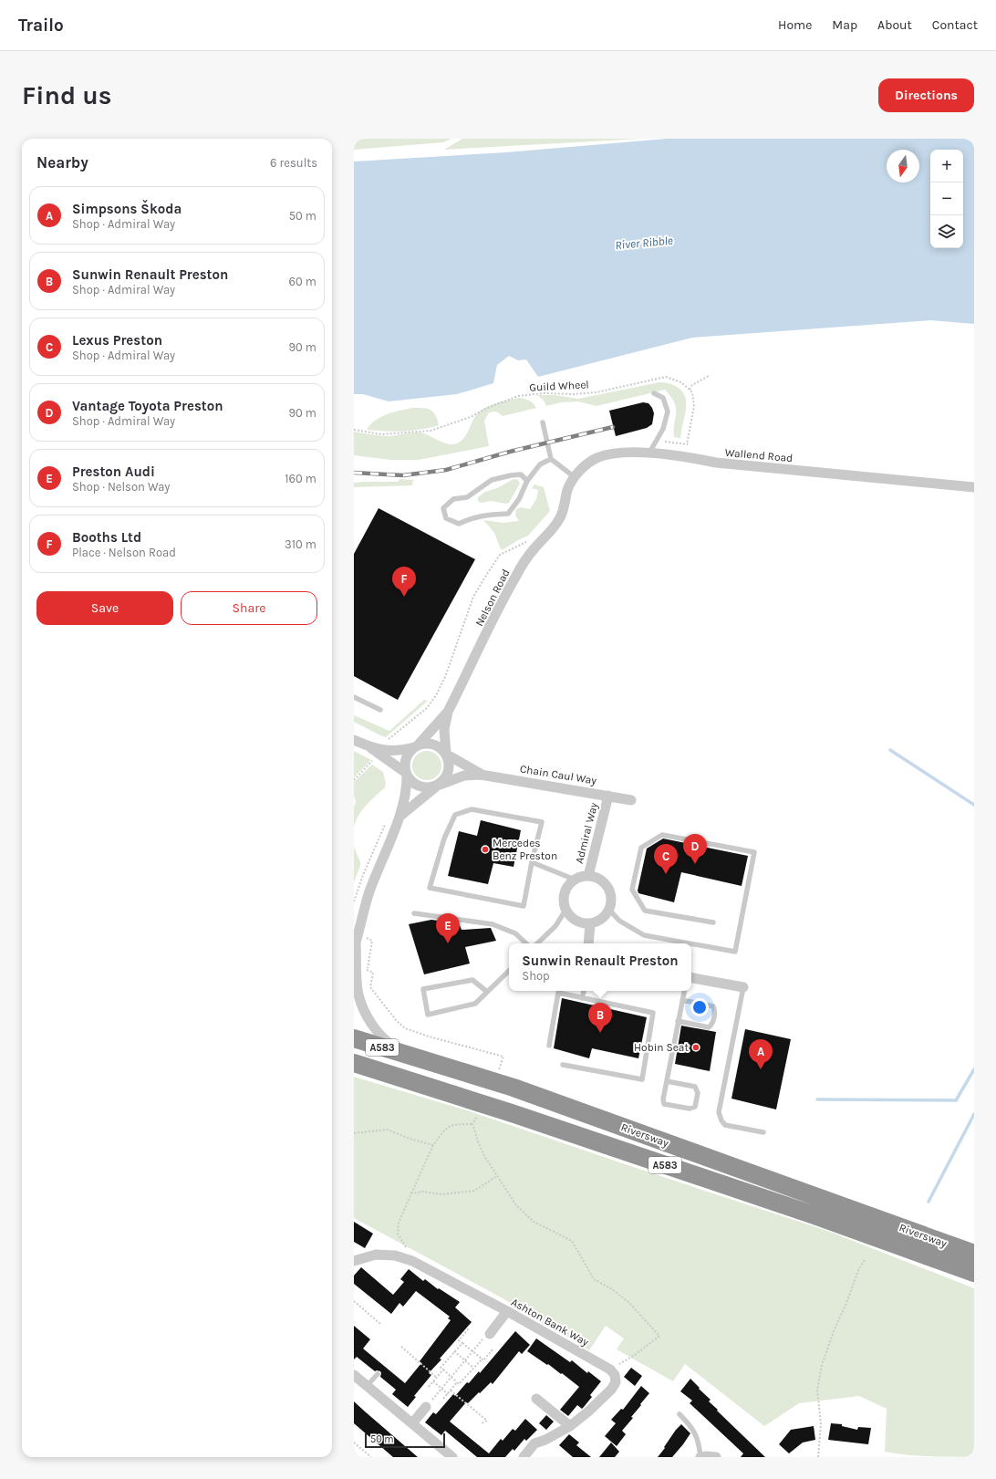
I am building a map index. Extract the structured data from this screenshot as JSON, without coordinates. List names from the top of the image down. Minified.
{"streets":{"highway":["A583","Riversway"],"street":["Wallend Road","Nelson Road","Chain Caul Way","Admiral Way","Ashton Bank Way"],"path":["Guild Wheel"]},"crossings":[["Wallend Road","Nelson Road"],["Nelson Road","Chain Caul Way"],["Chain Caul Way","Admiral Way"],["A583","Riversway"]],"water":["River Ribble"],"places":["Mercedes Benz Preston","Hobin Seat"],"scale_bar":"50 m","north":"bottom","page":{"header":"Trailo","nav":["Home","Map","About","Contact"],"buttons":["Directions",["Save","Share"]],"title":"Find us","heading":["Nearby","6 results"],"map_buttons":["+","−"],"list":[{"mark":"A","name":"Simpsons Škoda","note":"Shop · Admiral Way","value":"50 m"},{"mark":"B","name":"Sunwin Renault Preston","note":"Shop · Admiral Way","value":"60 m"},{"mark":"C","name":"Lexus Preston","note":"Shop · Admiral Way","value":"90 m"},{"mark":"D","name":"Vantage Toyota Preston","note":"Shop · Admiral Way","value":"90 m"},{"mark":"E","name":"Preston Audi","note":"Shop · Nelson Way","value":"160 m"},{"mark":"F","name":"Booths Ltd","note":"Place · Nelson Road","value":"310 m"}],"pins":["F","D","C","E","B","A"],"popup":["Sunwin Renault Preston","Shop"],"scale":"50 m"}}
